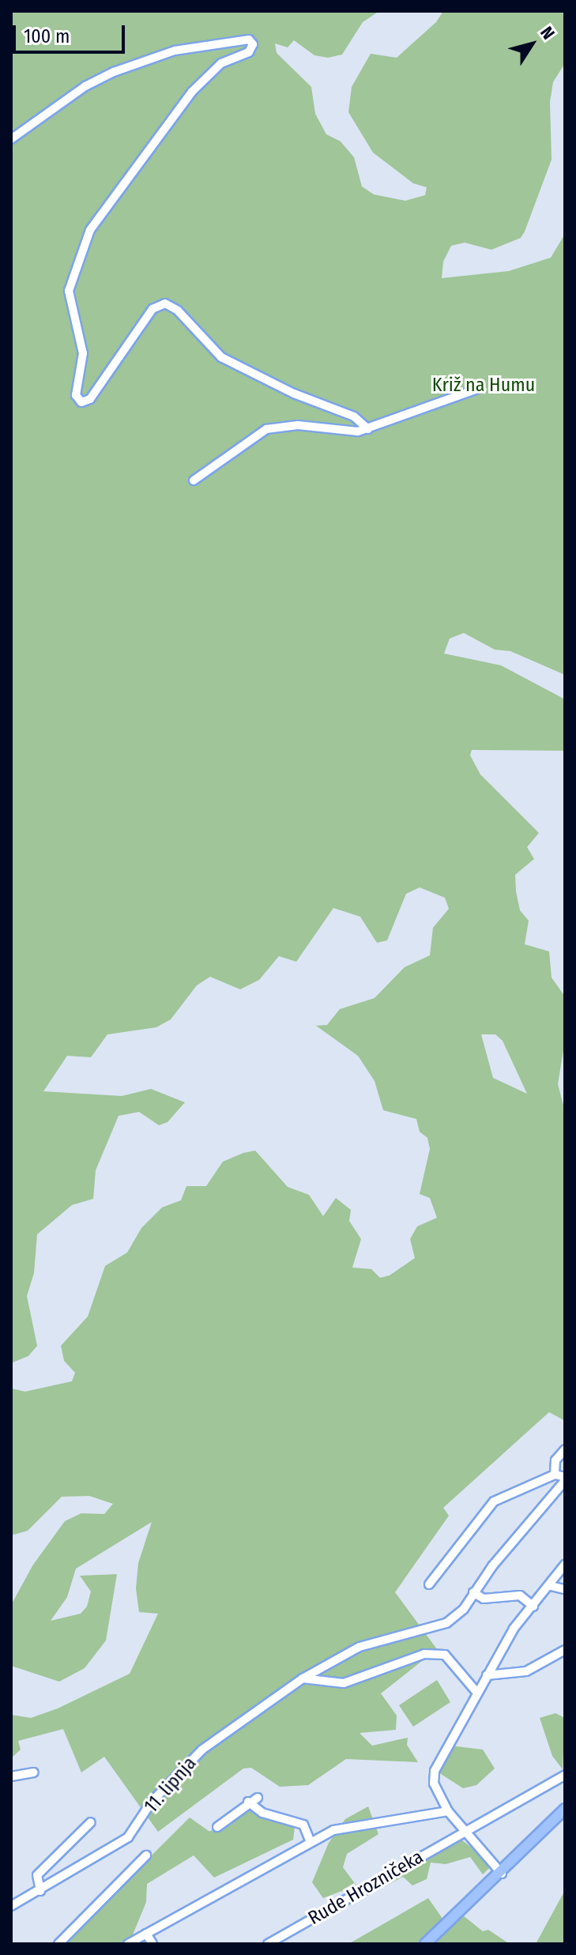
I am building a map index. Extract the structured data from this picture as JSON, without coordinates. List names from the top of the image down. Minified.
{"streets":{"street":["11. lipnja","Rude Hrozničeka"]},"parks":["Križ na Humu"],"scale_bar":"100 m","north":"top right"}
